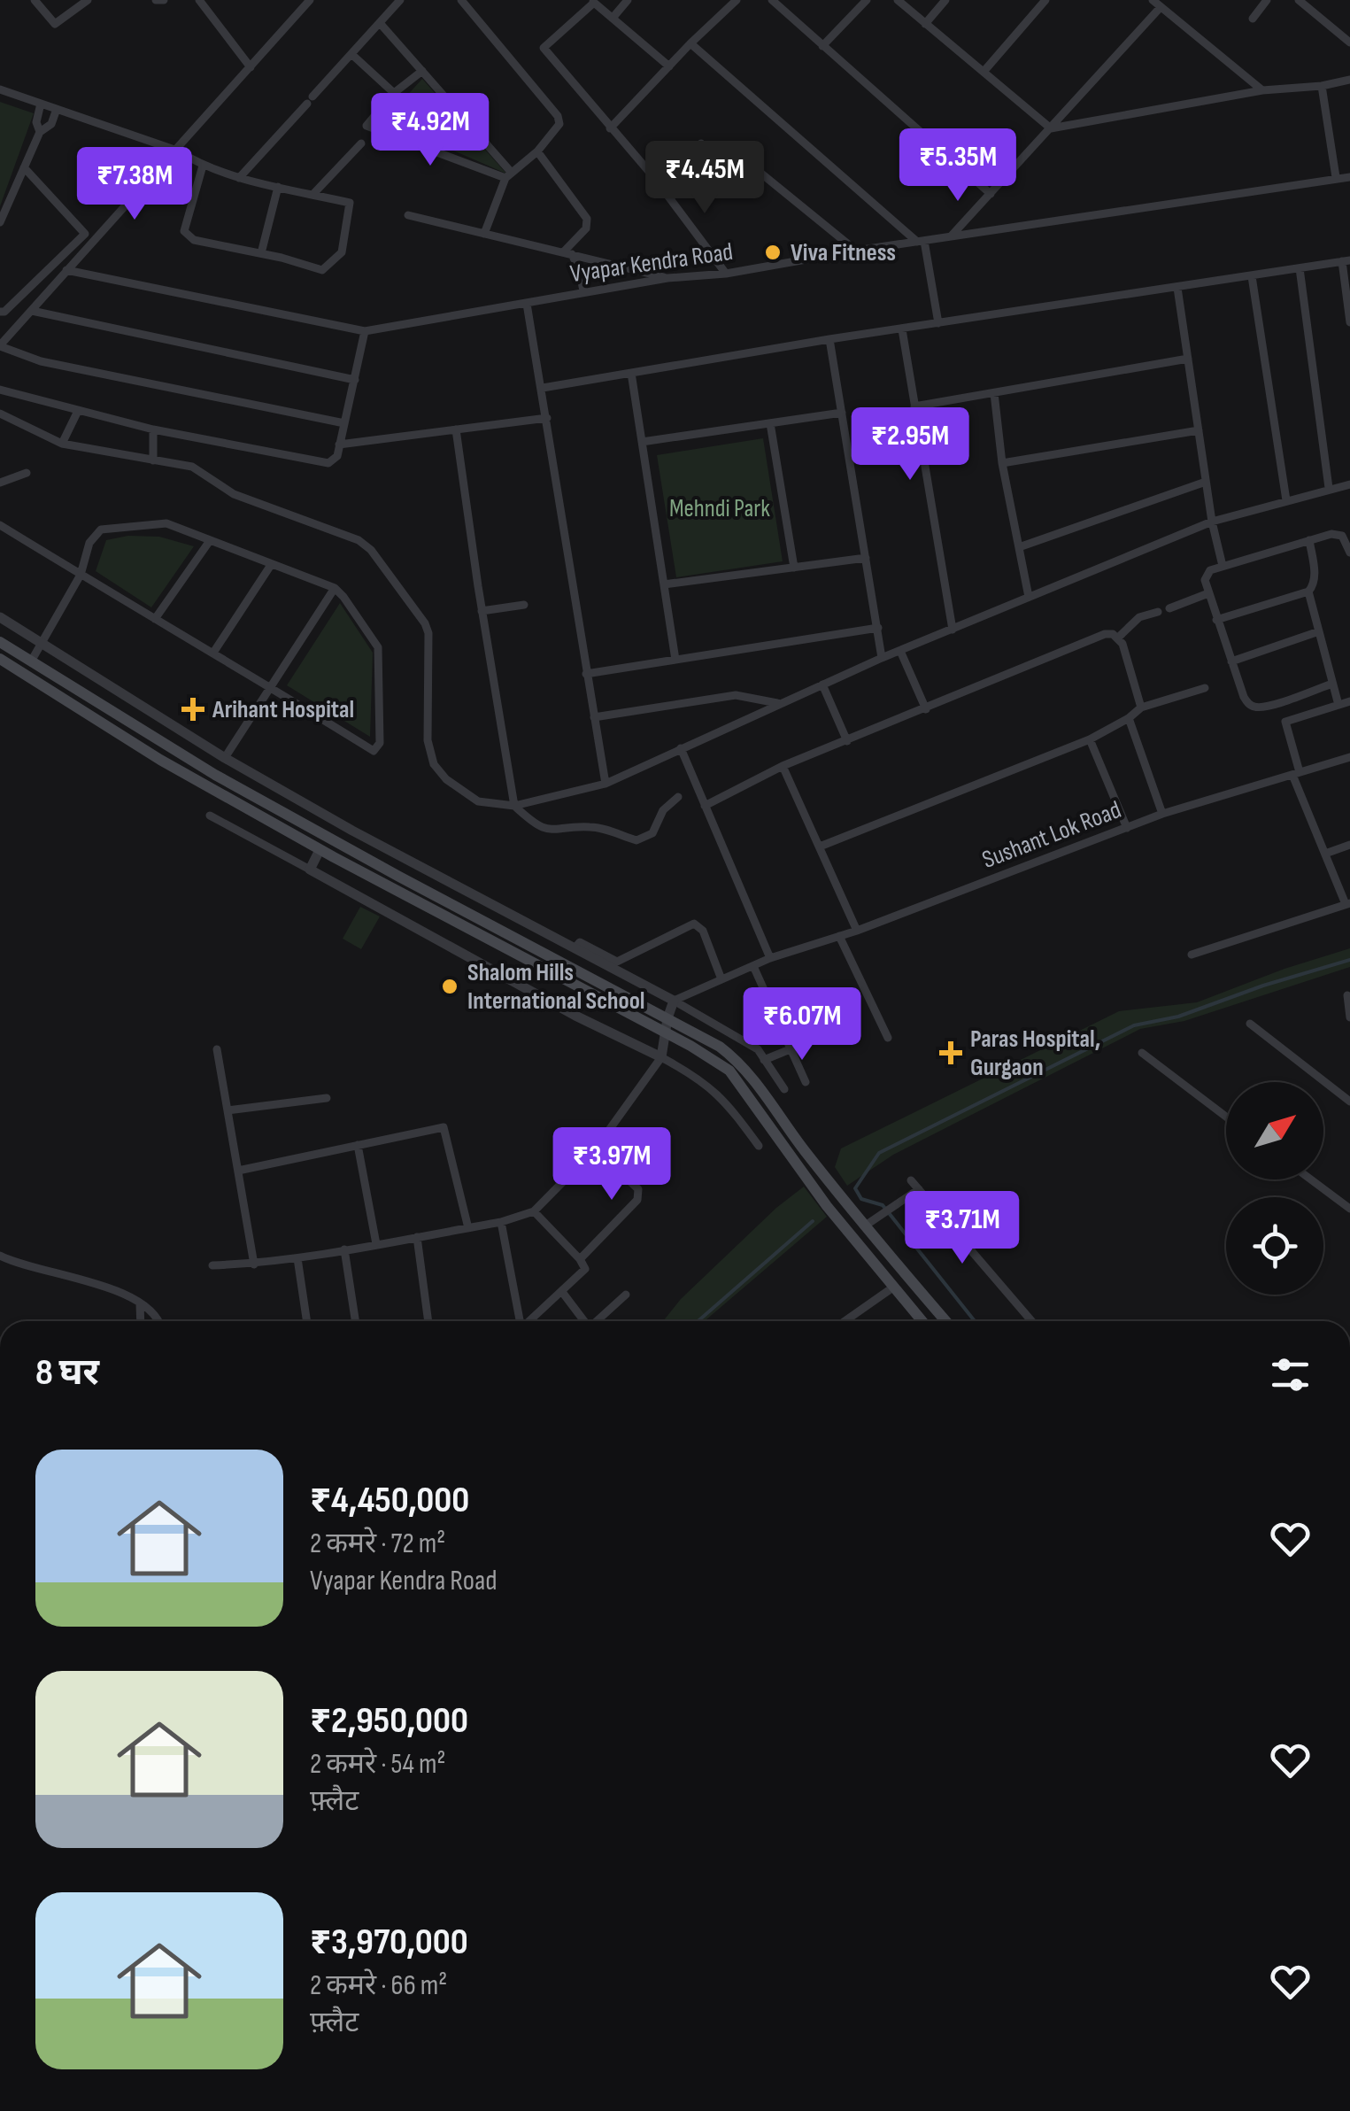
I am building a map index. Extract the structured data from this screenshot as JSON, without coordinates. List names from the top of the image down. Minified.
{"streets":{"street":["Vyapar Kendra Road","Sushant Lok Road"]},"parks":["Mehndi Park"],"places":{"other":["Viva Fitness","Shalom Hills International School"],"health":["Arihant Hospital","Paras Hospital, Gurgaon"]},"north":"top right","page":{"price":["₹4.92M","₹5.35M","₹4.45M","₹7.38M","₹2.95M","₹6.07M","₹3.97M","₹3.71M"],"heading":"8 घर","list":[{"name":"₹4,450,000","note":"2 कमरे · 72 m² · Vyapar Kendra Road"},{"name":"₹2,950,000","note":"2 कमरे · 54 m² · फ़्लैट"},{"name":"₹3,970,000","note":"2 कमरे · 66 m² · फ़्लैट"}]}}
